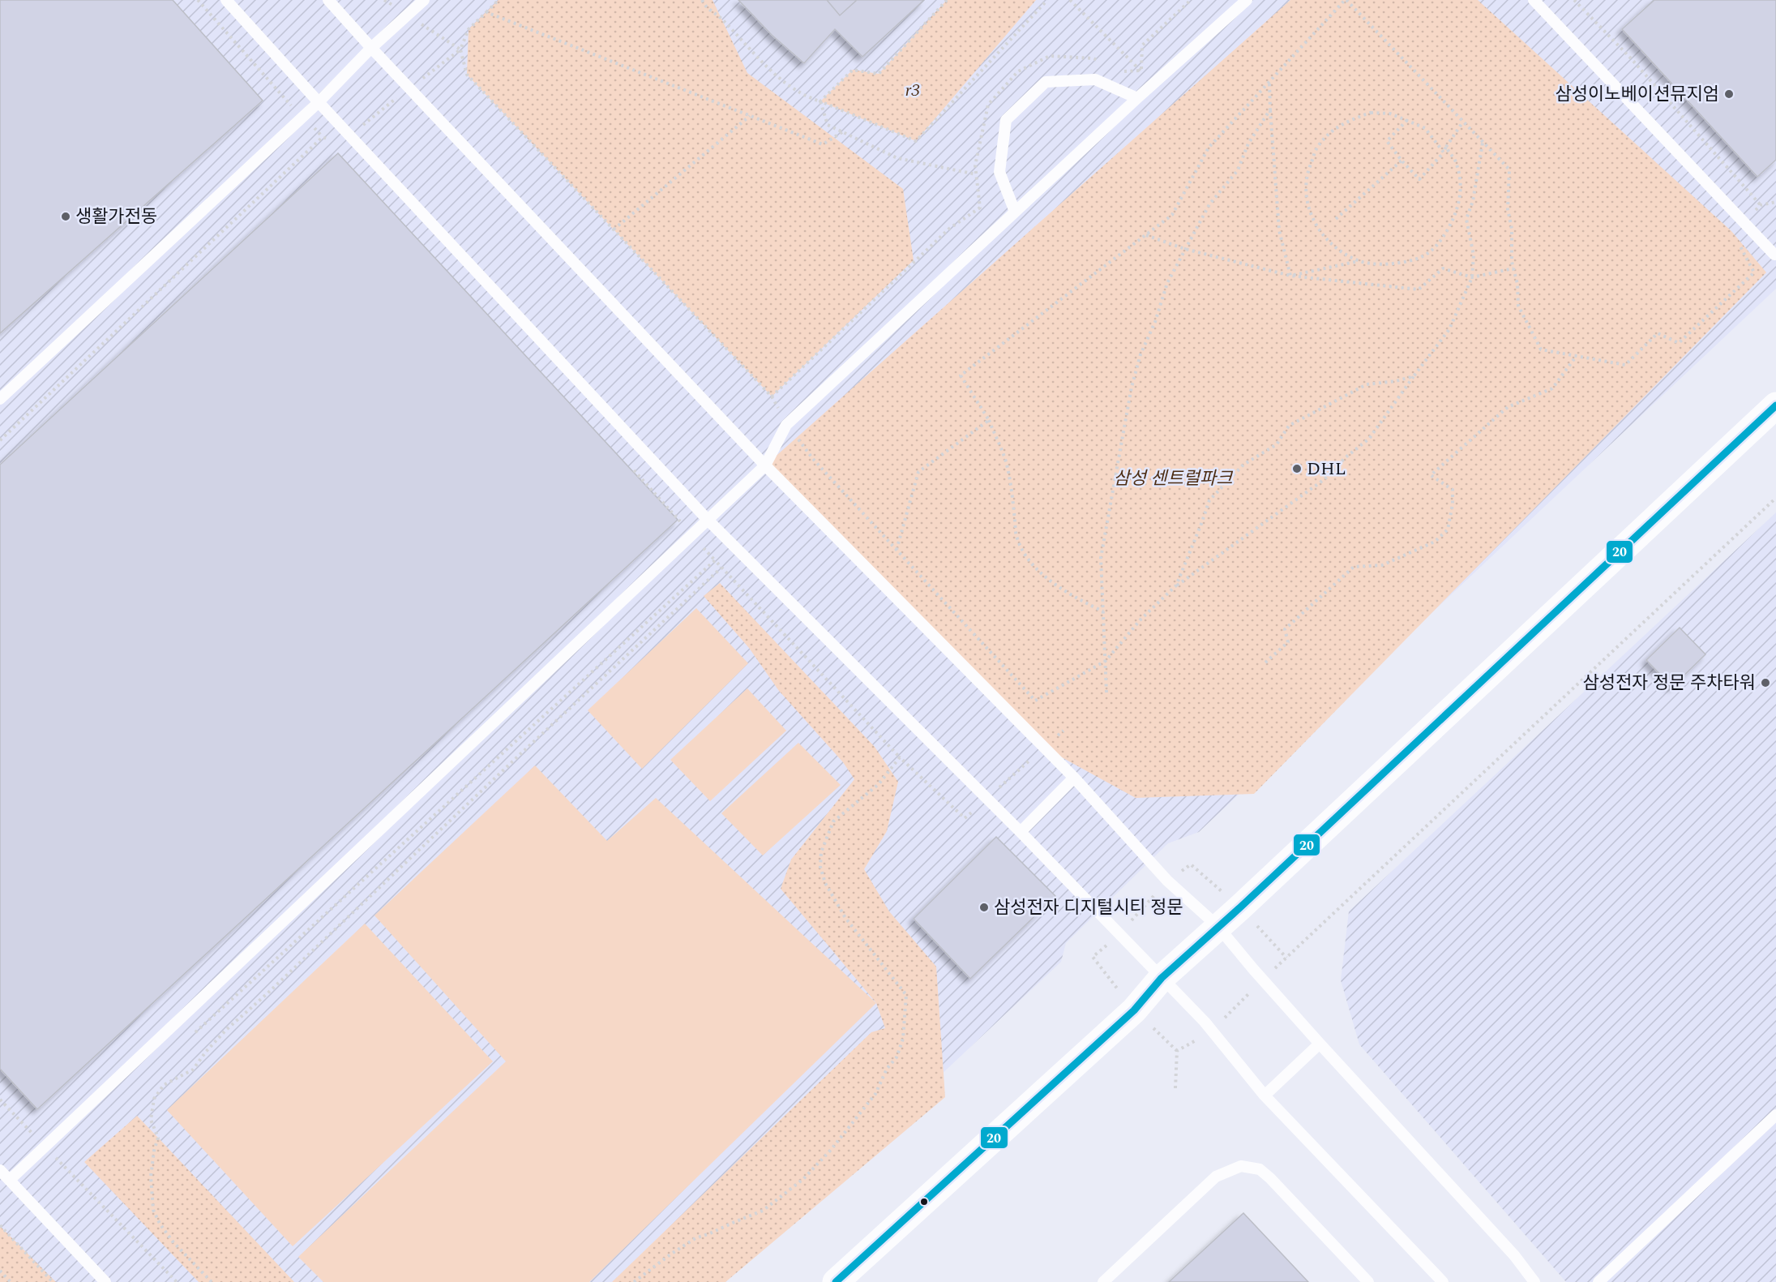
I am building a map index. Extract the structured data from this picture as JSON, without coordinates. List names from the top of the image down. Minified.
{"parks":["r3","삼성 센트럴파크"],"places":["삼성이노베이션뮤지엄","생활가전동","DHL","삼성전자 정문 주차타워","삼성전자 디지털시티 정문"],"lines":["transit line 20"]}
